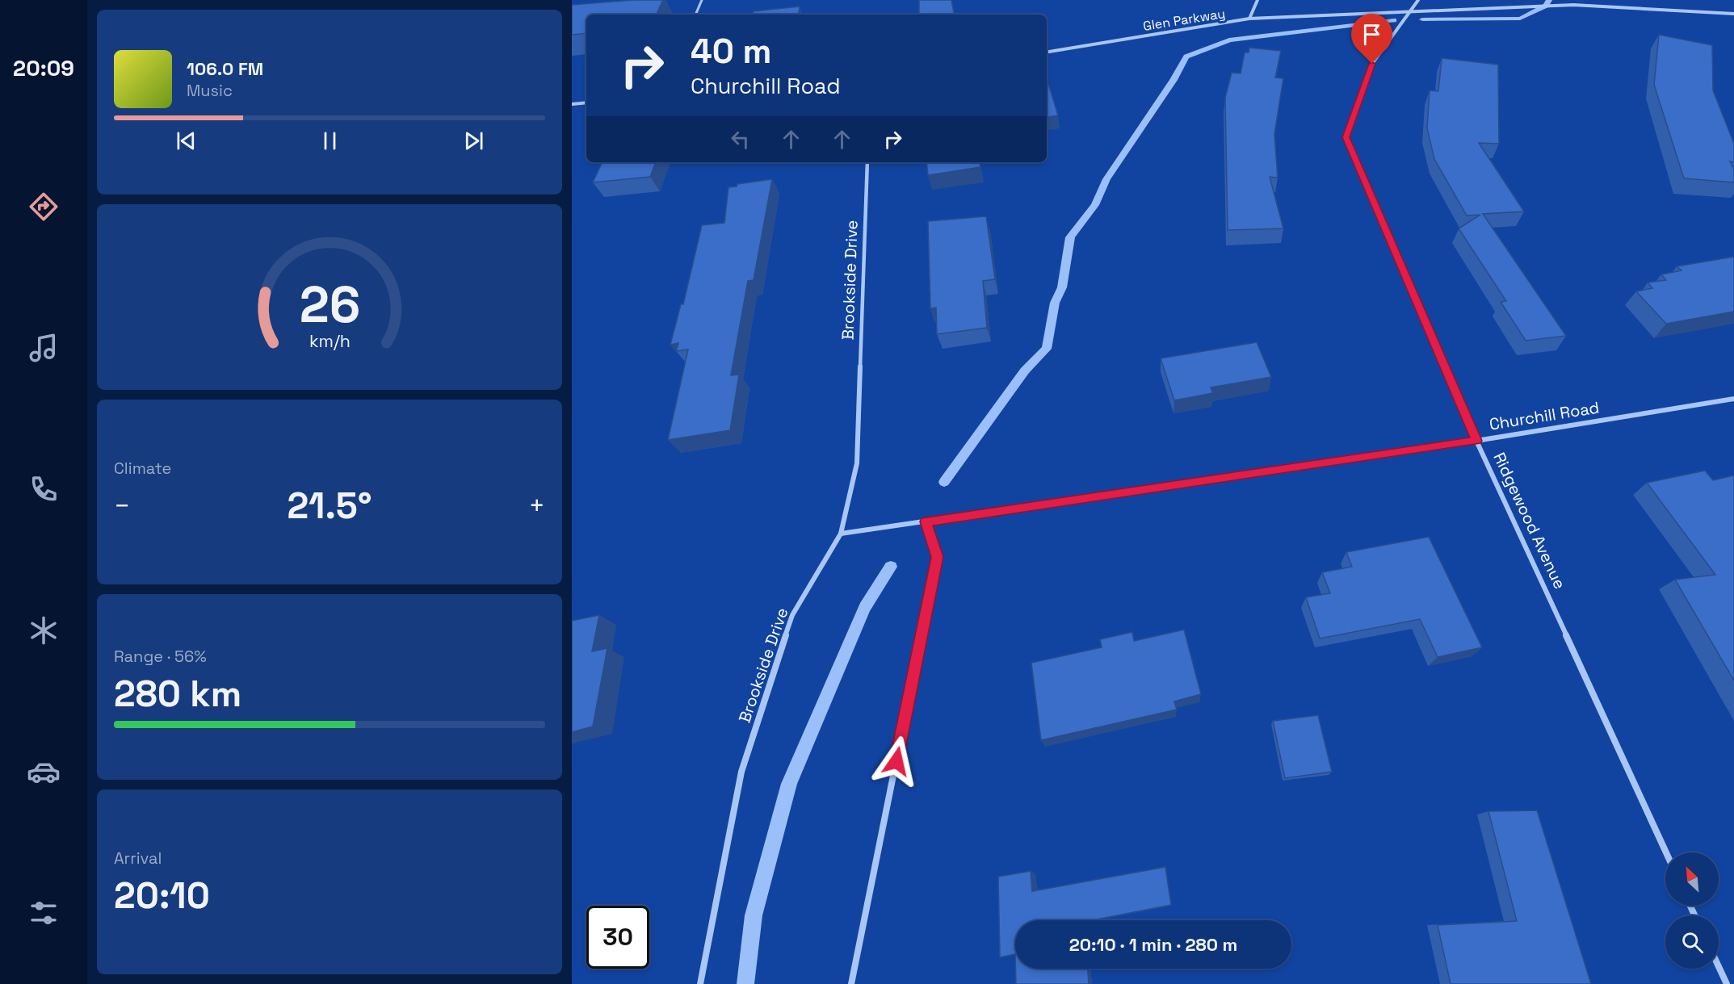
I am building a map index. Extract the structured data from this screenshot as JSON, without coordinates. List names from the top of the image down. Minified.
{"streets":{"street":["Glen Parkway","Brookside Drive","Churchill Road","Ridgewood Avenue"]},"crossings":[["Glen Parkway","Ridgewood Avenue"],["Brookside Drive","Churchill Road"],["Churchill Road","Ridgewood Avenue"]],"north":"top left","page":{"tabs":"20:09","turn":["40 m","Churchill Road"],"song":["106.0 FM","Music"],"tile":["Climate",["Range · 56%","280 km"],["Arrival","20:10"]],"heat":["−","21.5°","+"],"limit":"30","trip":"20:10 · 1 min · 280 m","gauge":["26","km/h"]}}
